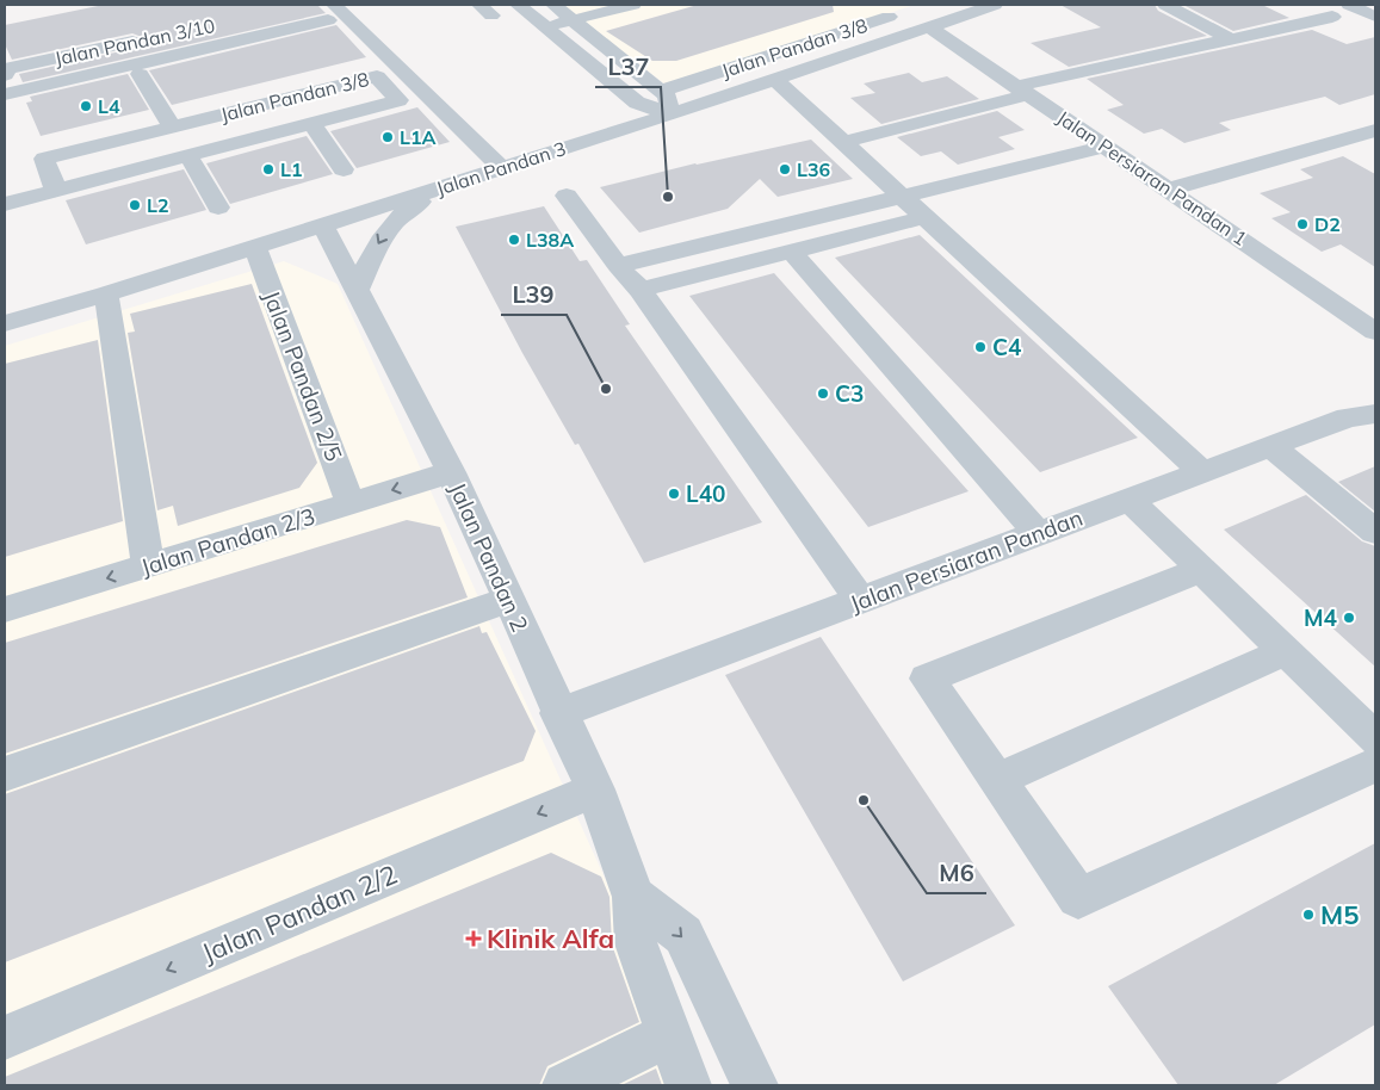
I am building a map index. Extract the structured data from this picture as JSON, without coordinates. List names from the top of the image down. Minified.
{"streets":{"street":["Jalan Pandan 3/10","Jalan Pandan 3/8","Jalan Pandan 3","Jalan Persiaran Pandan 1","Jalan Pandan 2/5","Jalan Pandan 2/3","Jalan Pandan 2","Jalan Persiaran Pandan","Jalan Pandan 2/2"]},"crossings":[["Jalan Pandan 3","Jalan Persiaran Pandan 1"],["Jalan Pandan 3","Jalan Pandan 2/5"],["Jalan Pandan 3","Jalan Pandan 2"],["Jalan Pandan 2/5","Jalan Pandan 2/3"],["Jalan Pandan 2/3","Jalan Pandan 2"],["Jalan Pandan 2","Jalan Persiaran Pandan"],["Jalan Pandan 2","Jalan Pandan 2/2"]],"places":{"other":["L4","L1A","L1","L36","L37","L2","D2","L38A","C4","L39","C3","L40","M4","M6","M5"],"health":["Klinik Alfa"]}}
